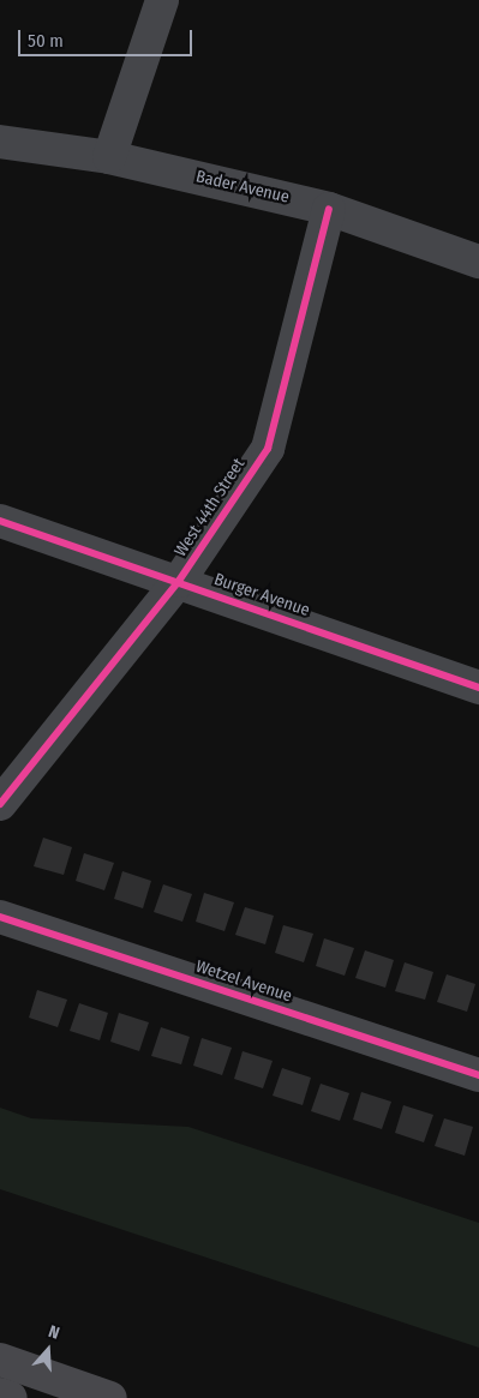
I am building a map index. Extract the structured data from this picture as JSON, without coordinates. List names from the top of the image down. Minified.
{"streets":{"street":["Bader Avenue","West 44th Street","Burger Avenue","Wetzel Avenue"]},"crossings":[["Bader Avenue","West 44th Street"],["West 44th Street","Burger Avenue"]],"scale_bar":"50 m","north":"top"}
